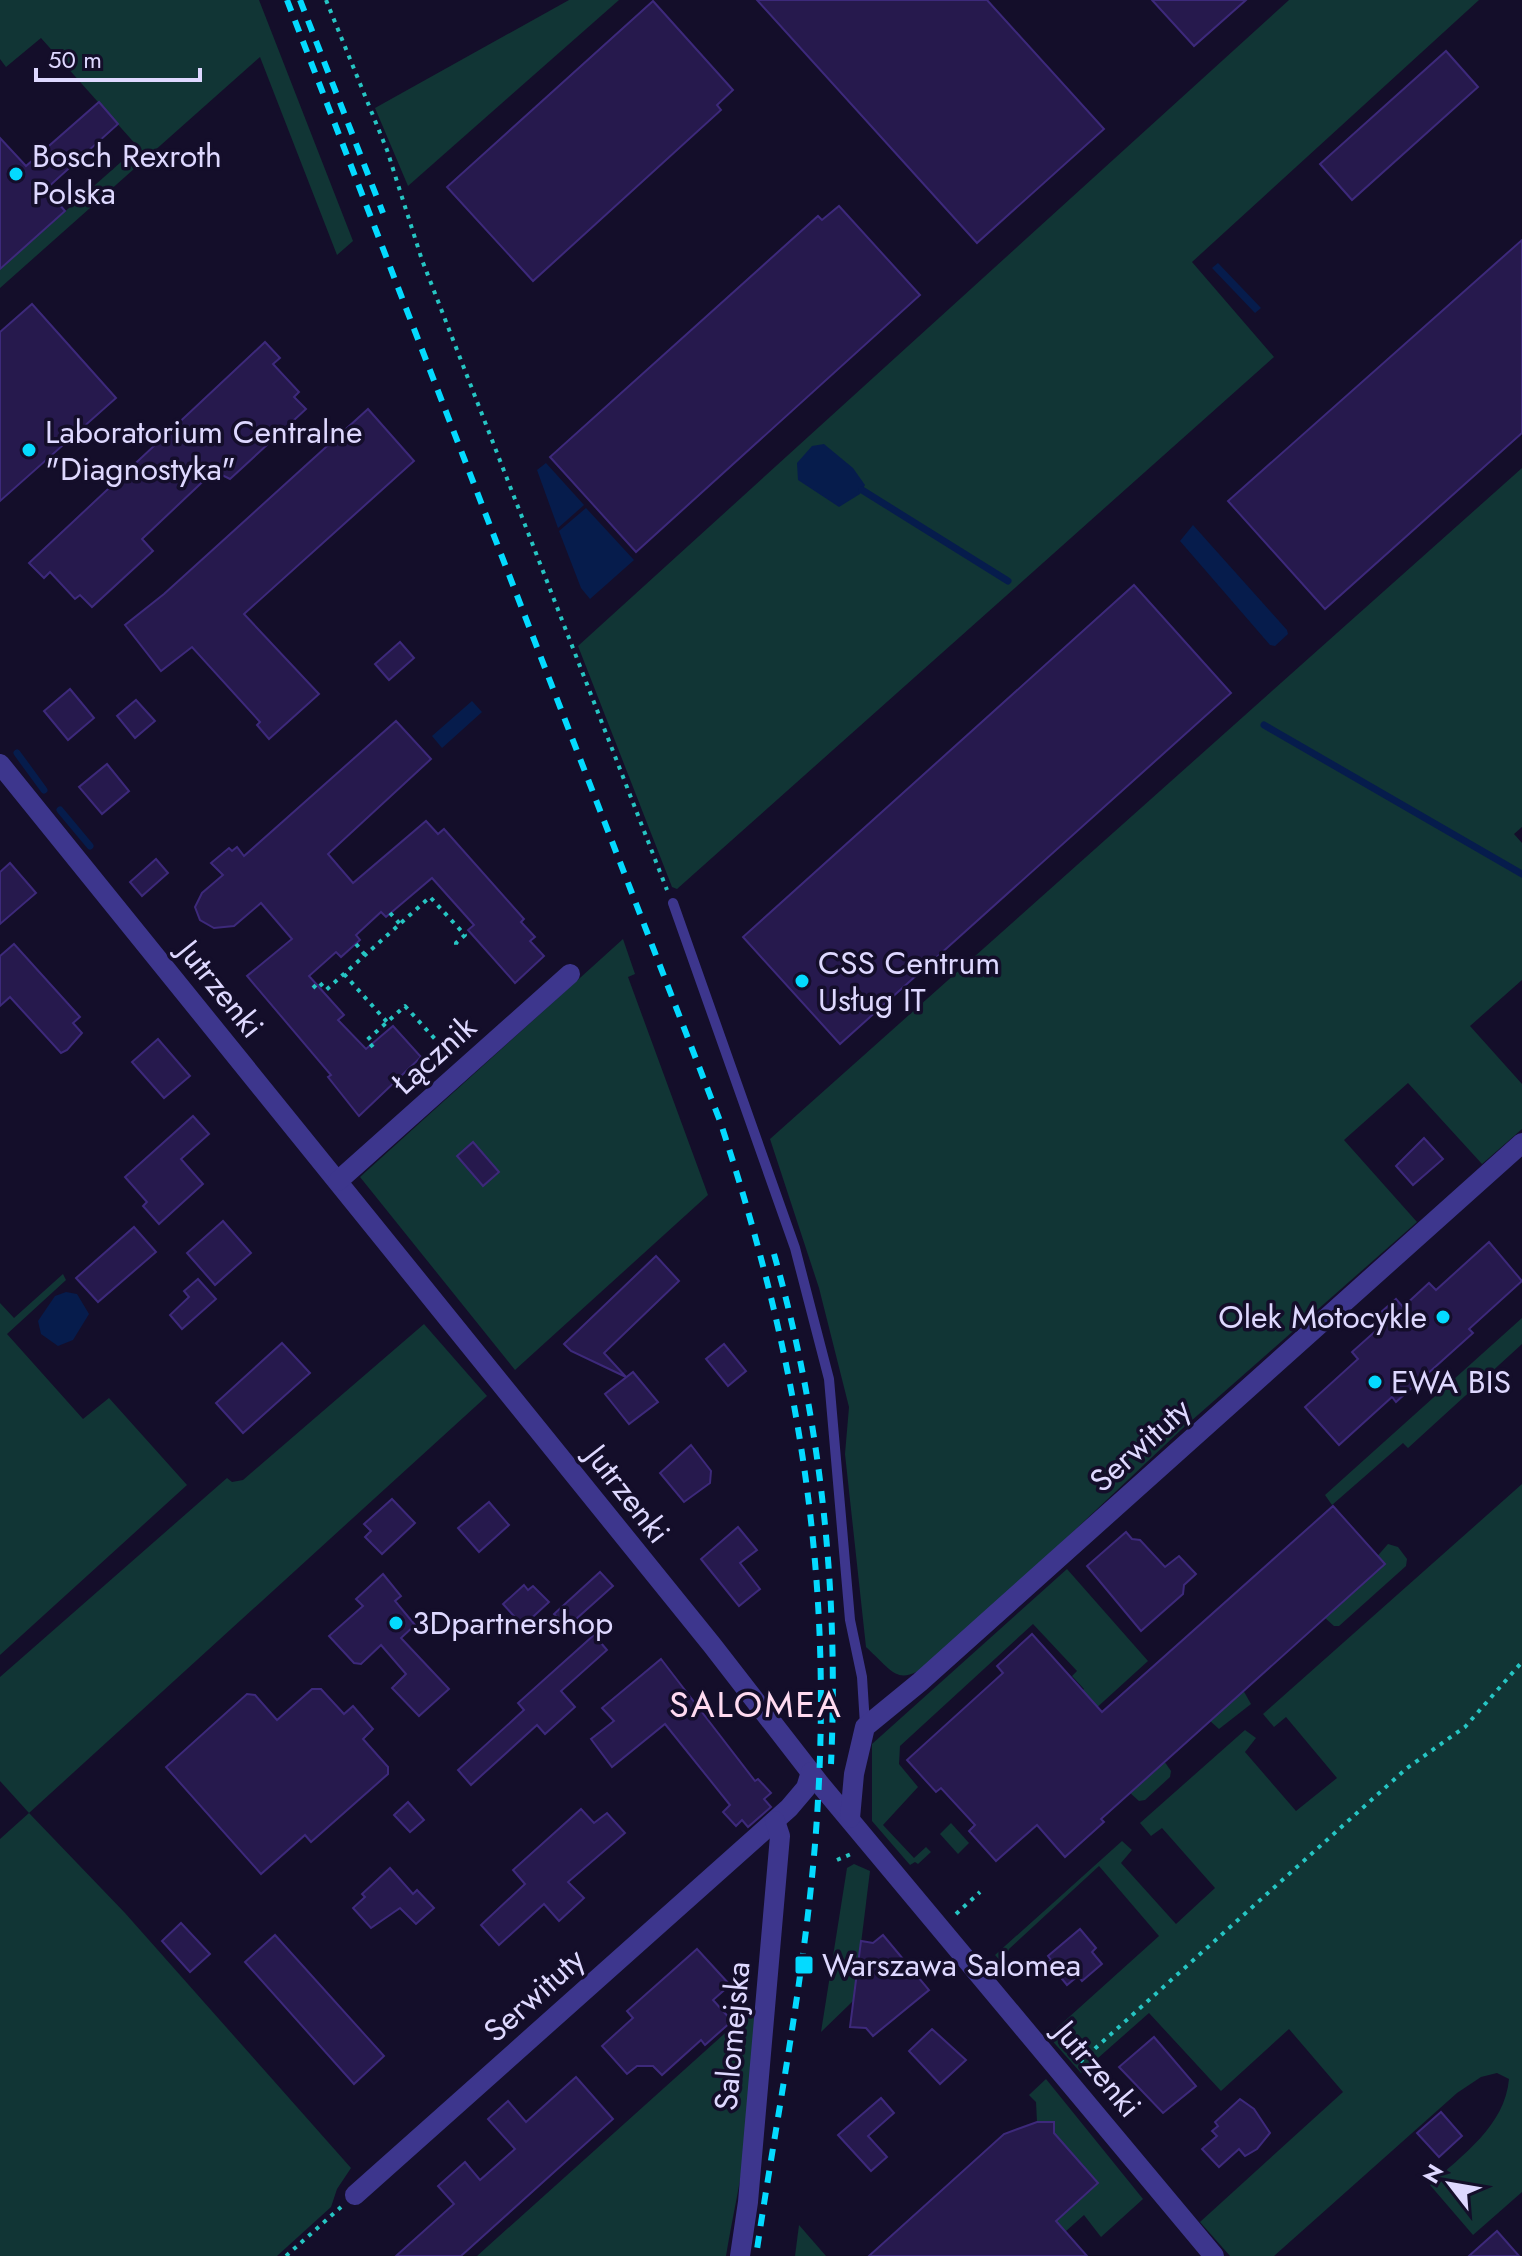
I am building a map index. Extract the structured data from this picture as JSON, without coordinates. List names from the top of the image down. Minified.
{"streets":{"street":["Jutrzenki","Łącznik","Serwituty","Salomejska"]},"crossings":[["Jutrzenki","Łącznik"],["Jutrzenki","Serwituty"],["Serwituty","Salomejska"]],"districts":["SALOMEA"],"places":{"other":["Bosch Rexroth Polska","Laboratorium Centralne \"Diagnostyka\"","CSS Centrum Usług IT","Olek Motocykle","EWA BIS","3Dpartnershop"],"transit":["Warszawa Salomea"]},"scale_bar":"50 m","north":"top left"}
